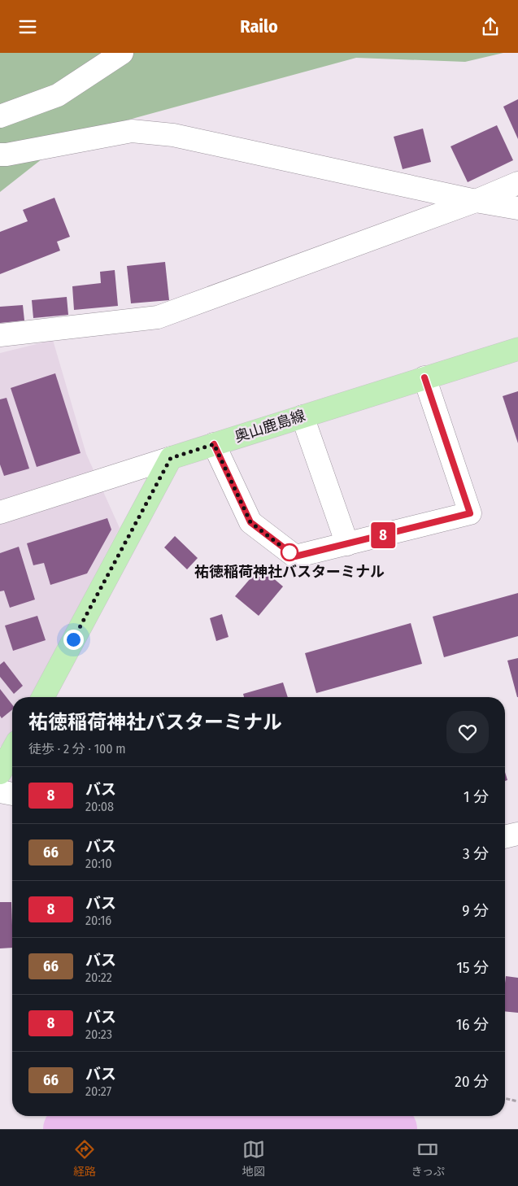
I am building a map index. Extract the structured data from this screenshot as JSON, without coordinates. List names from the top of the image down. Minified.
{"streets":{"main road":["奥山鹿島線"]},"places":["祐徳稲荷神社バスターミナル"],"lines":["bus line 8"],"page":{"header":"Railo","on_map":"8","heading":["祐徳稲荷神社バスターミナル","徒歩 · 2 分 · 100 m"],"list":[{"mark":"8","name":"バス","note":"20:08","value":"1 分"},{"mark":"66","name":"バス","note":"20:10","value":"3 分"},{"mark":"8","name":"バス","note":"20:16","value":"9 分"},{"mark":"66","name":"バス","note":"20:22","value":"15 分"},{"mark":"8","name":"バス","note":"20:23","value":"16 分"},{"mark":"66","name":"バス","note":"20:27","value":"20 分"}],"tabs":["経路","地図","きっぷ"]}}
